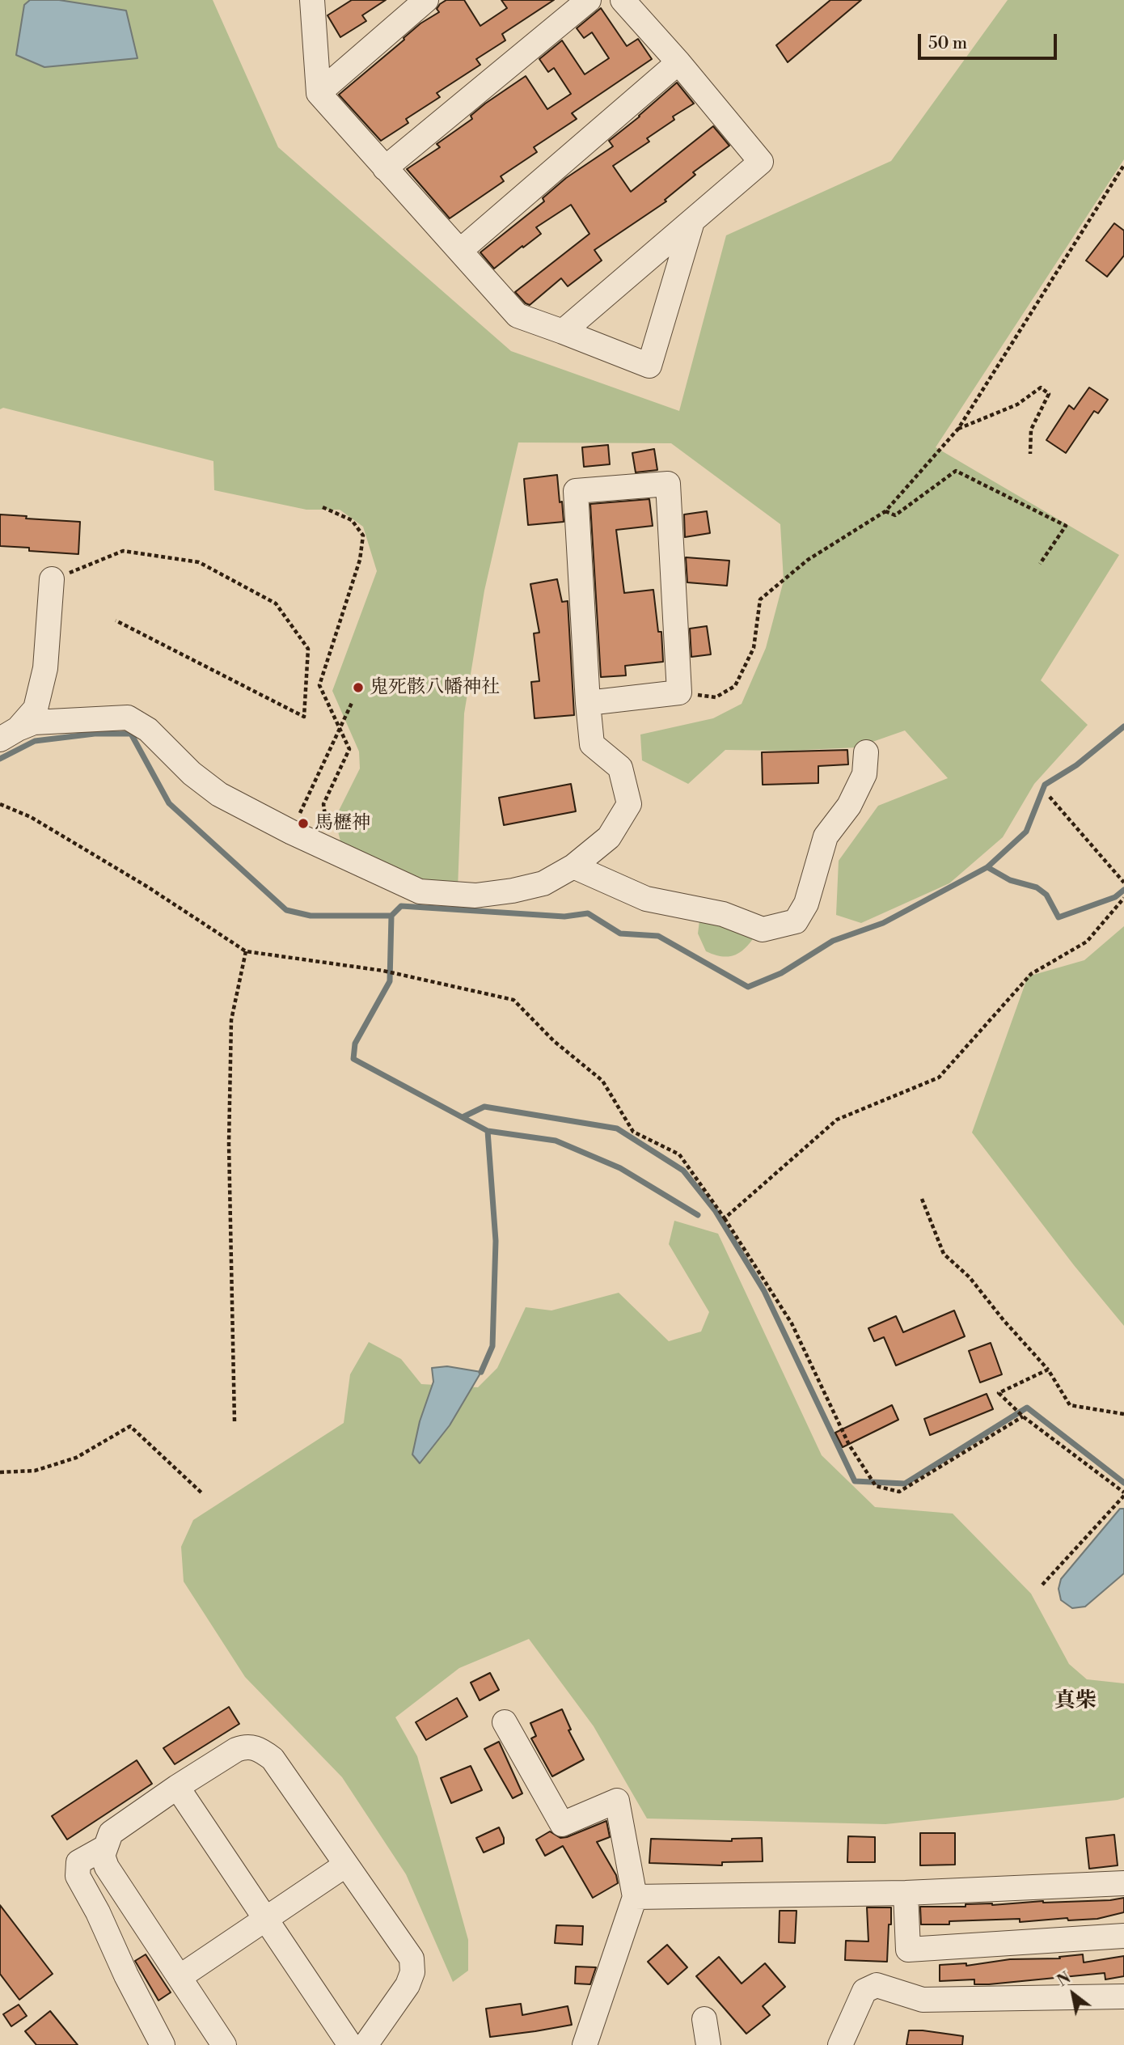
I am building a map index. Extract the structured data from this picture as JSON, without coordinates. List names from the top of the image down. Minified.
{"districts":["真柴"],"places":["鬼死骸八幡神社","馬櫪神"],"scale_bar":"50 m","north":"top left"}
